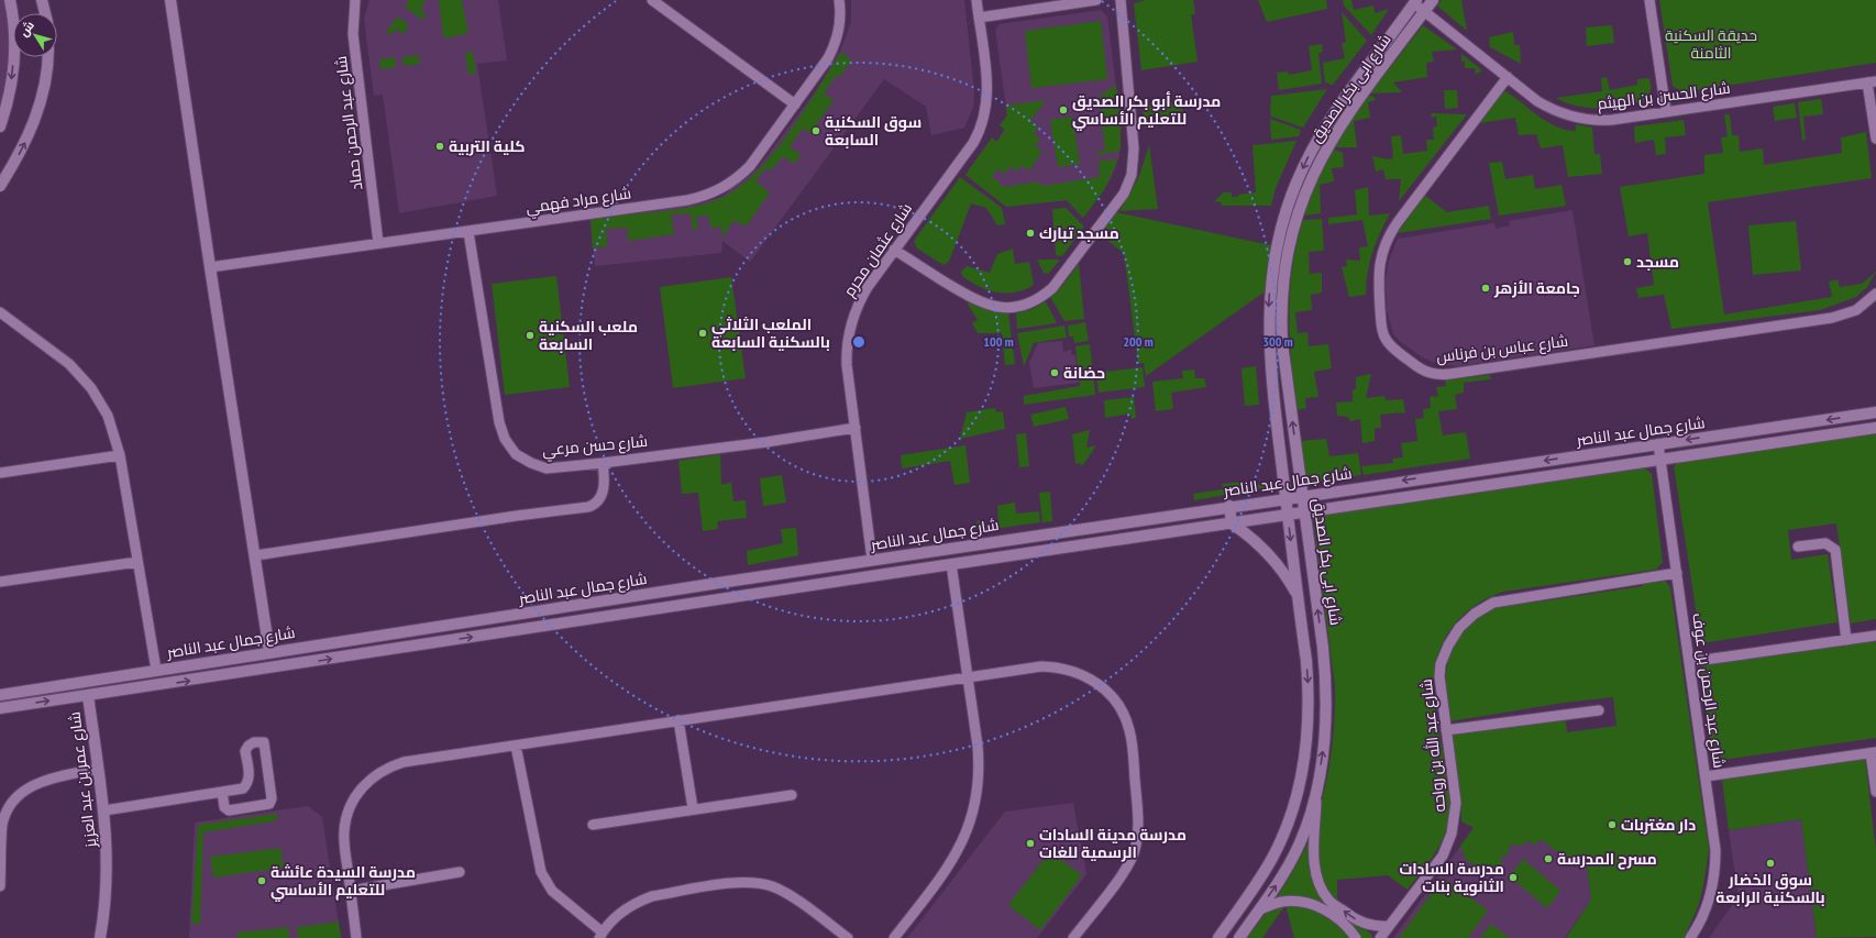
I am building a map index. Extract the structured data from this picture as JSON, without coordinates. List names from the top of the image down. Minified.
{"streets":{"main road":["شارع ابى بكر الصديق","شارع جمال عبد الناصر","شارع عمر بن عبد العزيز"],"street":["شارع الحسن بن الهيثم","شارع عبد الرحمن حماد","شارع مراد فهمي","شارع عثمان محرم","شارع عباس بن فرناس","شارع حسن مرعي","شارع عبد الرحمن بن عوف","شارع عبد الله بن رواحه"]},"crossings":[["شارع ابى بكر الصديق","شارع الحسن بن الهيثم"],["شارع ابى بكر الصديق","شارع جمال عبد الناصر"],["شارع الحسن بن الهيثم","شارع عباس بن فرناس"],["شارع عبد الرحمن حماد","شارع مراد فهمي"],["شارع مراد فهمي","شارع حسن مرعي"],["شارع عثمان محرم","شارع جمال عبد الناصر"],["شارع عثمان محرم","شارع حسن مرعي"],["شارع جمال عبد الناصر","شارع عبد الرحمن بن عوف"],["شارع جمال عبد الناصر","شارع عمر بن عبد العزيز"],["شارع عبد الرحمن بن عوف","شارع عبد الله بن رواحه"]],"parks":["حديقة السكنية الثامنة"],"places":["مدرسة أبو بكر الصديق للتعليم الأساسي","سوق السكنية السابعة","كلية التربية","مسجد تبارك","مسجد","جامعة الأزهر","الملعب الثلاثي بالسكنية السابعة","ملعب السكنية السابعة","حضانة","دار مغتربات","مدرسة مدينة السادات الرسمية للغات","مسرح المدرسة","سوق الخضار بالسكنية الرابعة","مدرسة السادات الثانوية بنات","مدرسة السيدة عائشة للتعليم الأساسي"],"north":"top left","rings":["100 m","200 m","300 m"]}
